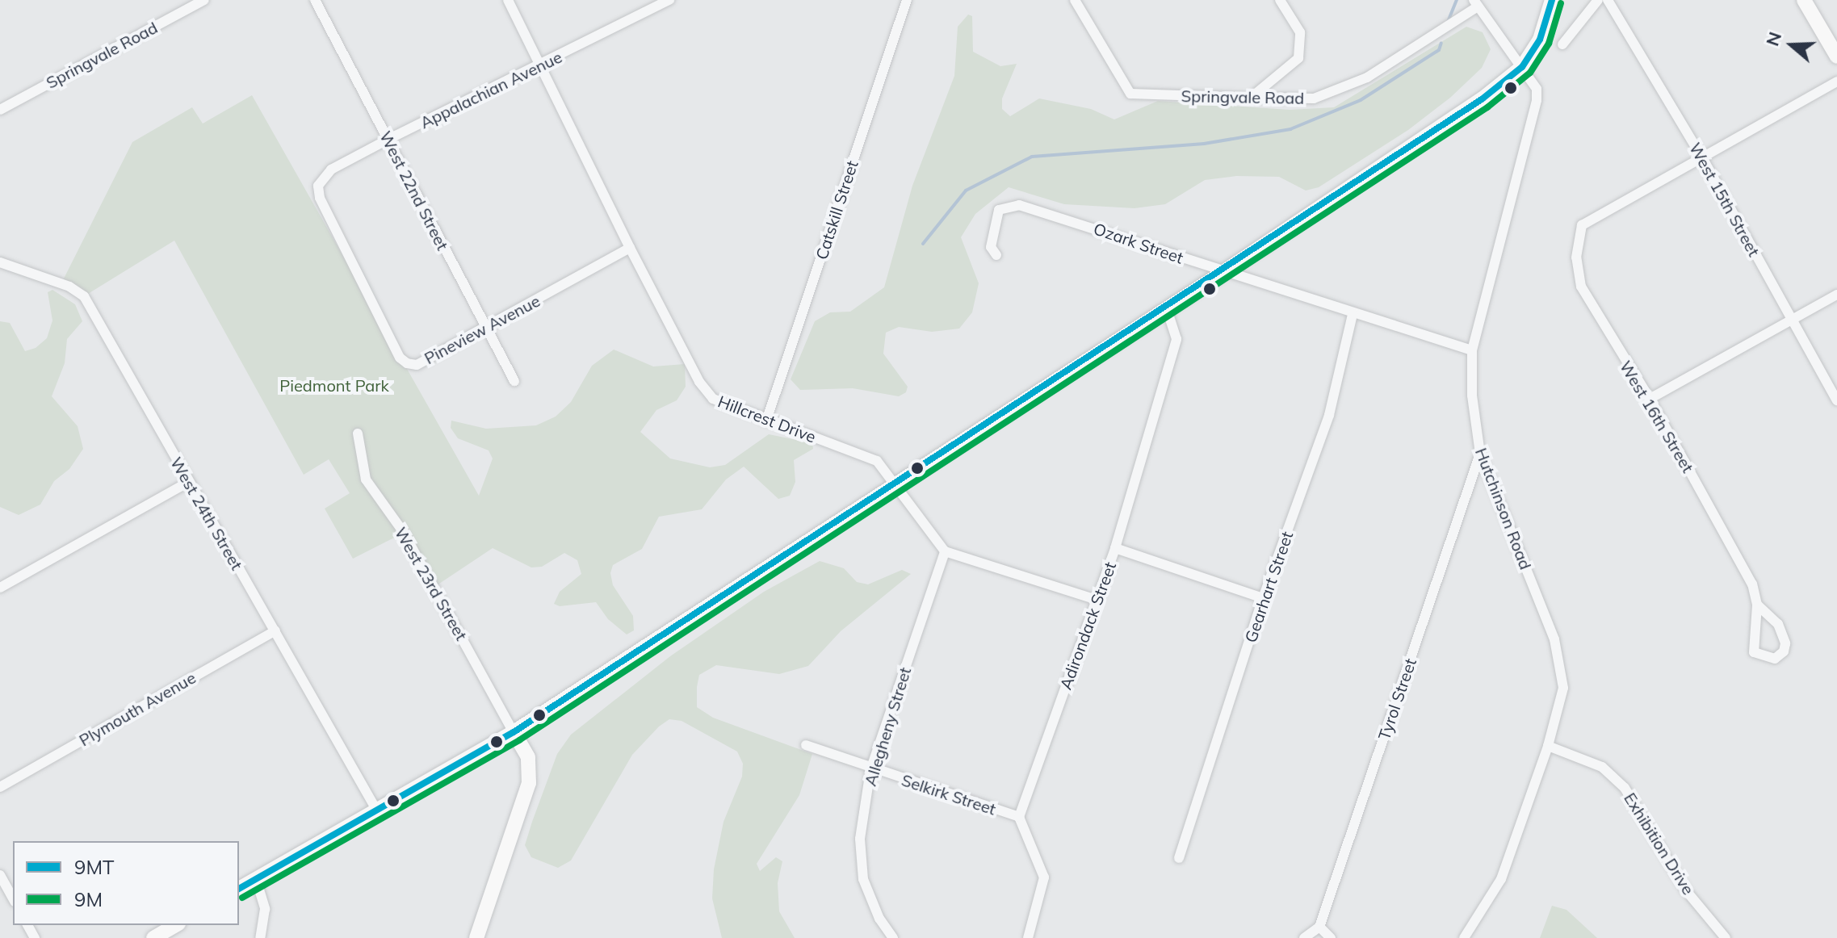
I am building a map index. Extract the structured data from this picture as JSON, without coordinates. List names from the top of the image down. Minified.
{"streets":{"street":["Springvale Road","Appalachian Avenue","West 22nd Street","West 15th Street","Catskill Street","Ozark Street","Pineview Avenue","West 16th Street","Hillcrest Drive","Hutchinson Road","West 24th Street","West 23rd Street","Gearhart Street","Adirondack Street","Tyrol Street","Plymouth Avenue","Allegheny Street","Selkirk Street","Exhibition Drive"]},"crossings":[["Springvale Road","Hutchinson Road"],["Appalachian Avenue","West 22nd Street"],["Appalachian Avenue","Pineview Avenue"],["Appalachian Avenue","Hillcrest Drive"],["West 22nd Street","Pineview Avenue"],["West 15th Street","West 16th Street"],["Catskill Street","Hillcrest Drive"],["Ozark Street","Hutchinson Road"],["Ozark Street","Gearhart Street"],["Pineview Avenue","Hillcrest Drive"],["Hillcrest Drive","Allegheny Street"],["Hutchinson Road","Tyrol Street"],["Hutchinson Road","Exhibition Drive"],["West 24th Street","Plymouth Avenue"],["Adirondack Street","Selkirk Street"],["Allegheny Street","Selkirk Street"]],"parks":["Piedmont Park"],"lines":["transit line 9MT","transit line 9M"],"legend":["9MT","9M"],"north":"left"}
